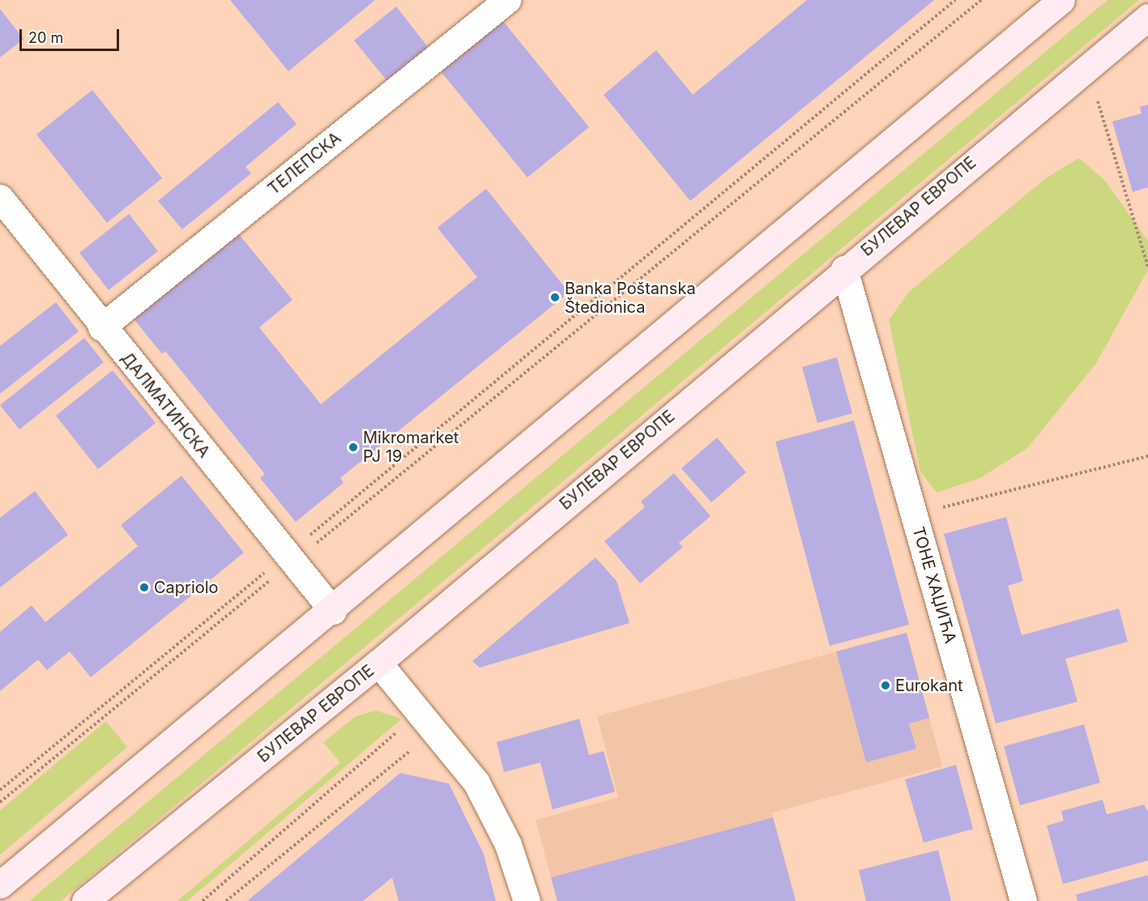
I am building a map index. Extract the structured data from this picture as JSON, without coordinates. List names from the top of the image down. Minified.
{"streets":{"main road":["БУЛЕВАР ЕВРОПЕ"],"street":["ТЕЛЕПСКА","ДАЛМАТИНСКА","ТОНЕ ХАЏИЋА"]},"crossings":[["ТЕЛЕПСКА","ДАЛМАТИНСКА"],["БУЛЕВАР ЕВРОПЕ","ТОНЕ ХАЏИЋА"]],"places":["Banka Poštanska Štedionica","Mikromarket PJ 19","Capriolo","Eurokant"],"scale_bar":"20 m"}
